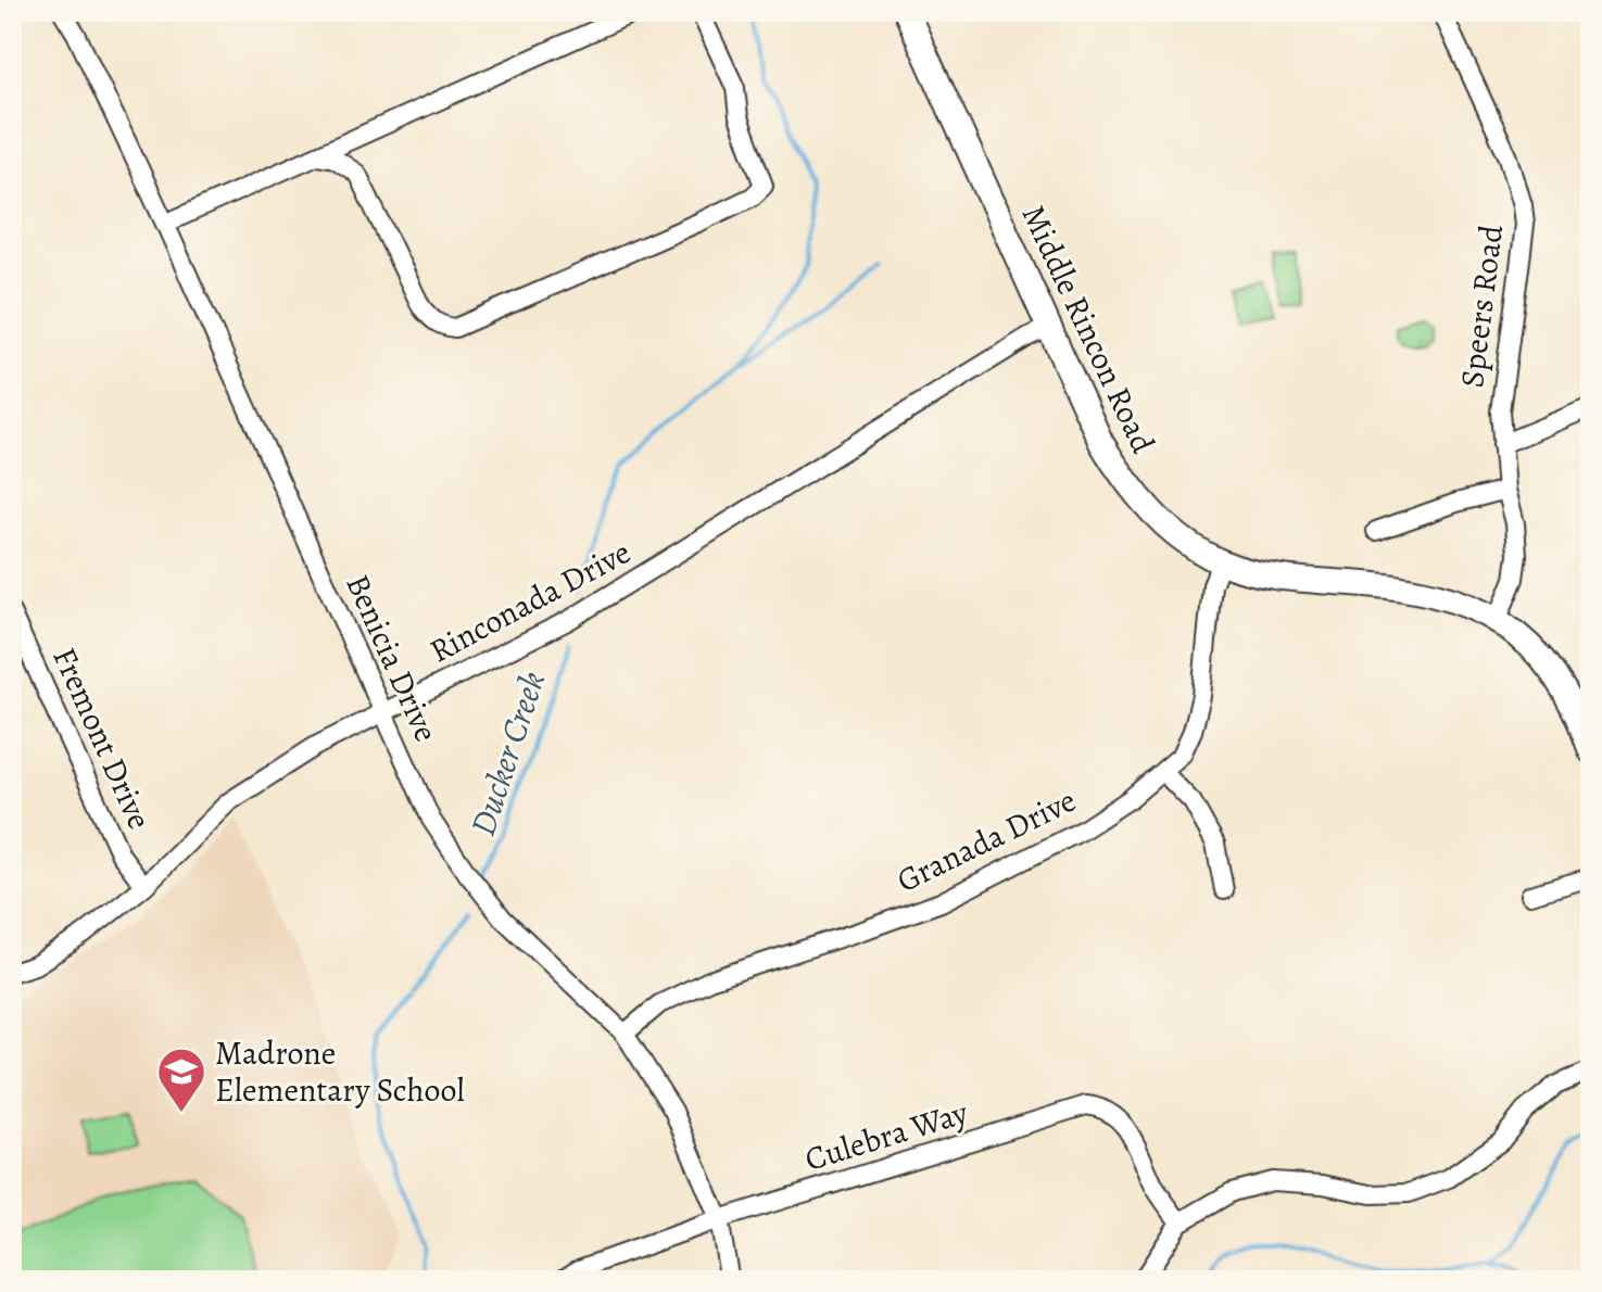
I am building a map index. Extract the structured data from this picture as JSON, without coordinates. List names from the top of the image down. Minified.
{"streets":{"street":["Speers Road","Middle Rincon Road","Rinconada Drive","Benicia Drive","Fremont Drive","Granada Drive","Culebra Way"]},"crossings":[["Speers Road","Middle Rincon Road"],["Middle Rincon Road","Rinconada Drive"],["Middle Rincon Road","Granada Drive"],["Rinconada Drive","Benicia Drive"],["Rinconada Drive","Fremont Drive"],["Benicia Drive","Granada Drive"],["Benicia Drive","Culebra Way"]],"water":["Ducker Creek"],"places":{"school or university":["Madrone Elementary School"]}}
